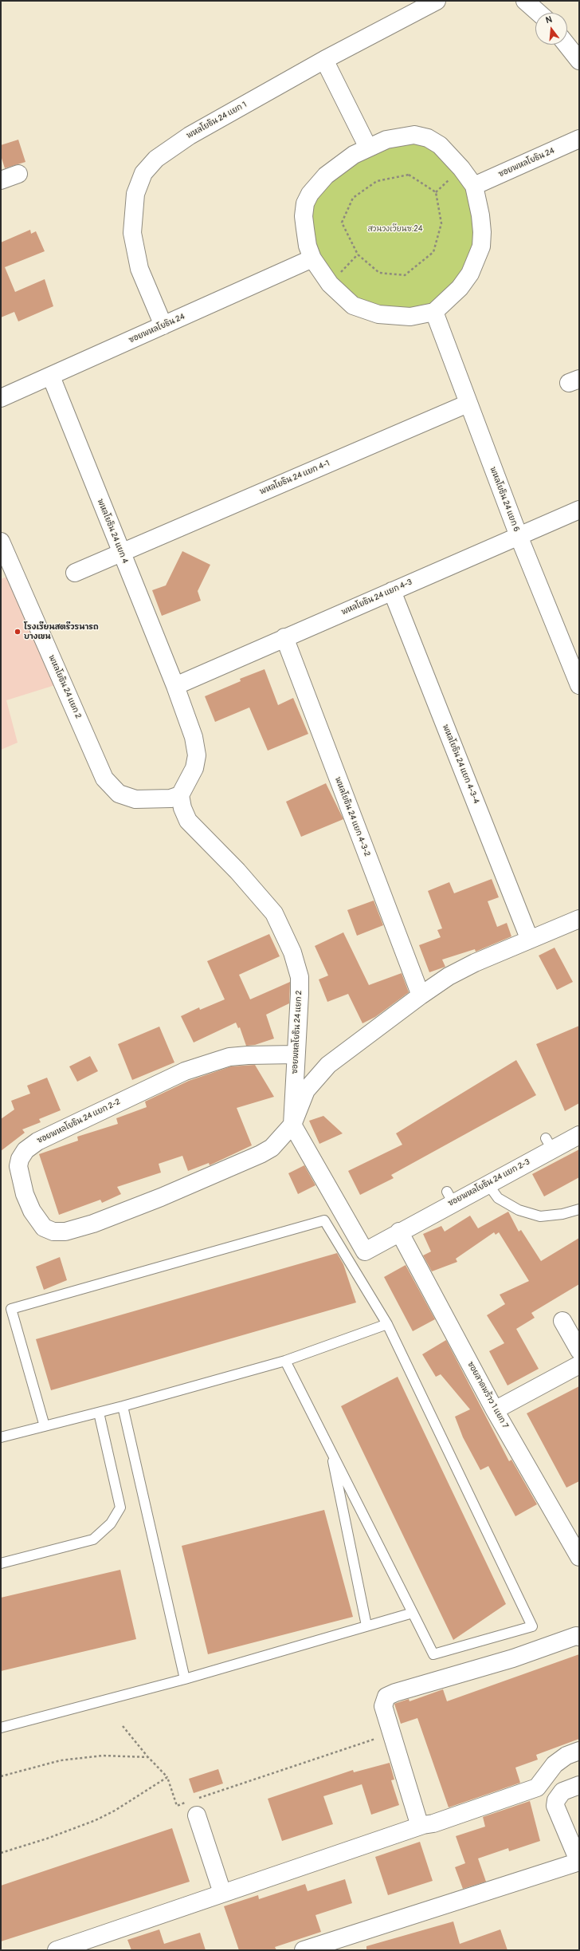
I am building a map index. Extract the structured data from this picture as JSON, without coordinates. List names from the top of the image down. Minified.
{"streets":{"street":["พหลโยธิน 24 แยก 1","ซอยพหลโยธิน 24","พหลโยธิน 24 แยก 4-1","พหลโยธิน 24 แยก 6","พหลโยธิน 24 แยก 4","พหลโยธิน 24 แยก 4-3","พหลโยธิน 24 แยก 2","พหลโยธิน 24 แยก 4-3-4","พหลโยธิน 24 แยก 4-3-2","ซอยพหลโยธิน 24 แยก 2","ซอยพหลโยธิน 24 แยก 2-2","ซอยพหลโยธิน 24 แยก 2-3","ซอยลาดพร้าว 1 แยก 7"]},"crossings":[["พหลโยธิน 24 แยก 1","ซอยพหลโยธิน 24"],["ซอยพหลโยธิน 24","พหลโยธิน 24 แยก 4"],["พหลโยธิน 24 แยก 4-1","พหลโยธิน 24 แยก 6"],["พหลโยธิน 24 แยก 4-1","พหลโยธิน 24 แยก 4"],["พหลโยธิน 24 แยก 6","พหลโยธิน 24 แยก 4-3"],["พหลโยธิน 24 แยก 4","พหลโยธิน 24 แยก 4-3"],["พหลโยธิน 24 แยก 4-3","พหลโยธิน 24 แยก 4-3-4"],["พหลโยธิน 24 แยก 4-3","พหลโยธิน 24 แยก 4-3-2"],["พหลโยธิน 24 แยก 2","ซอยพหลโยธิน 24 แยก 2"],["ซอยพหลโยธิน 24 แยก 2","ซอยพหลโยธิน 24 แยก 2-2"],["ซอยพหลโยธิน 24 แยก 2-3","ซอยลาดพร้าว 1 แยก 7"]],"parks":["สวนวงเวียนซ.24"],"places":["โรงเรียนสตรีวรนารถ บางเขน"],"north":"top"}
